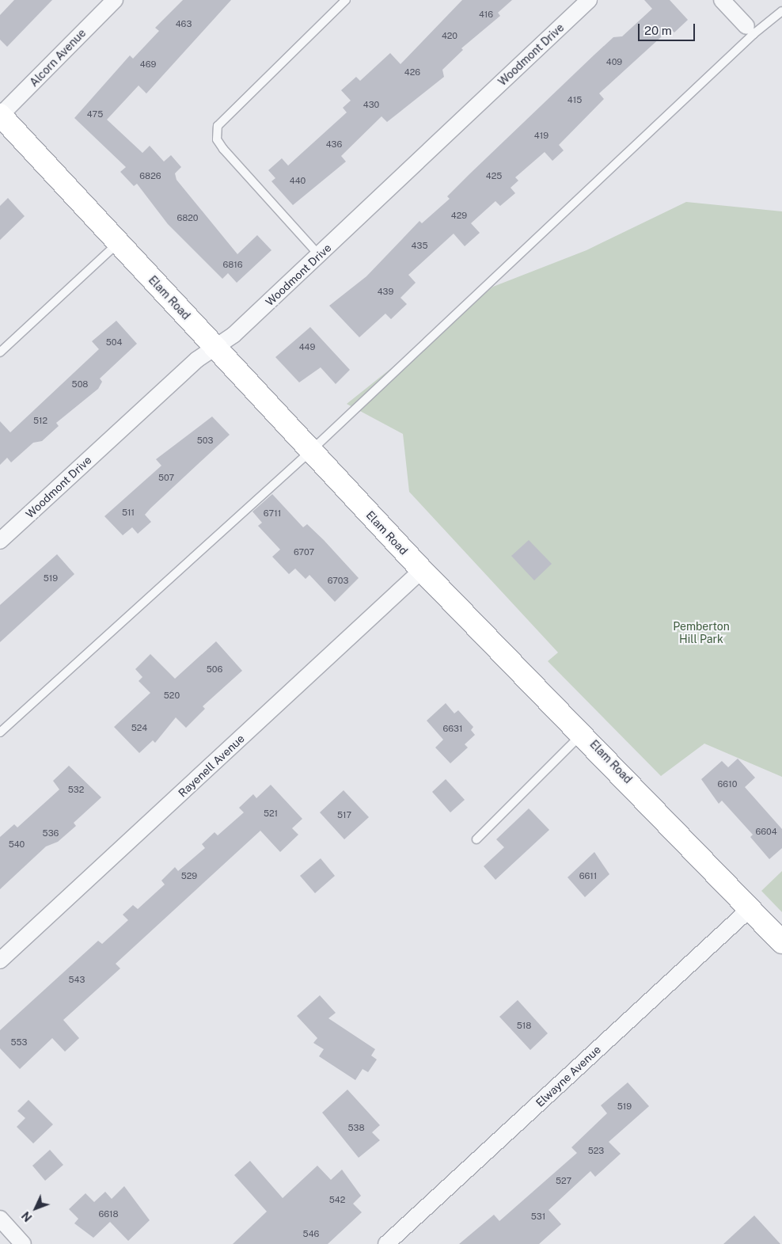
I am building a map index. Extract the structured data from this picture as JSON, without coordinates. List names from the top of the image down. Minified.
{"streets":{"street":["Woodmont Drive","Alcorn Avenue","Elam Road","Rayenell Avenue","Elwayne Avenue"]},"crossings":[["Woodmont Drive","Elam Road"],["Alcorn Avenue","Elam Road"],["Elam Road","Rayenell Avenue"],["Elam Road","Elwayne Avenue"]],"parks":["Pemberton Hill Park"],"house_numbers":["416","463","420","409","469","426","415","430","475","419","436","6826","425","440","429","6820","435","6816","439","504","449","508","512","503","507","511","6711","6707","519","6703","506","520","524","6631","6610","532","521","517","6604","536","540","529","6611","543","518","553","519","538","523","527","542","6618","531","546"],"scale_bar":"20 m","north":"bottom left"}
